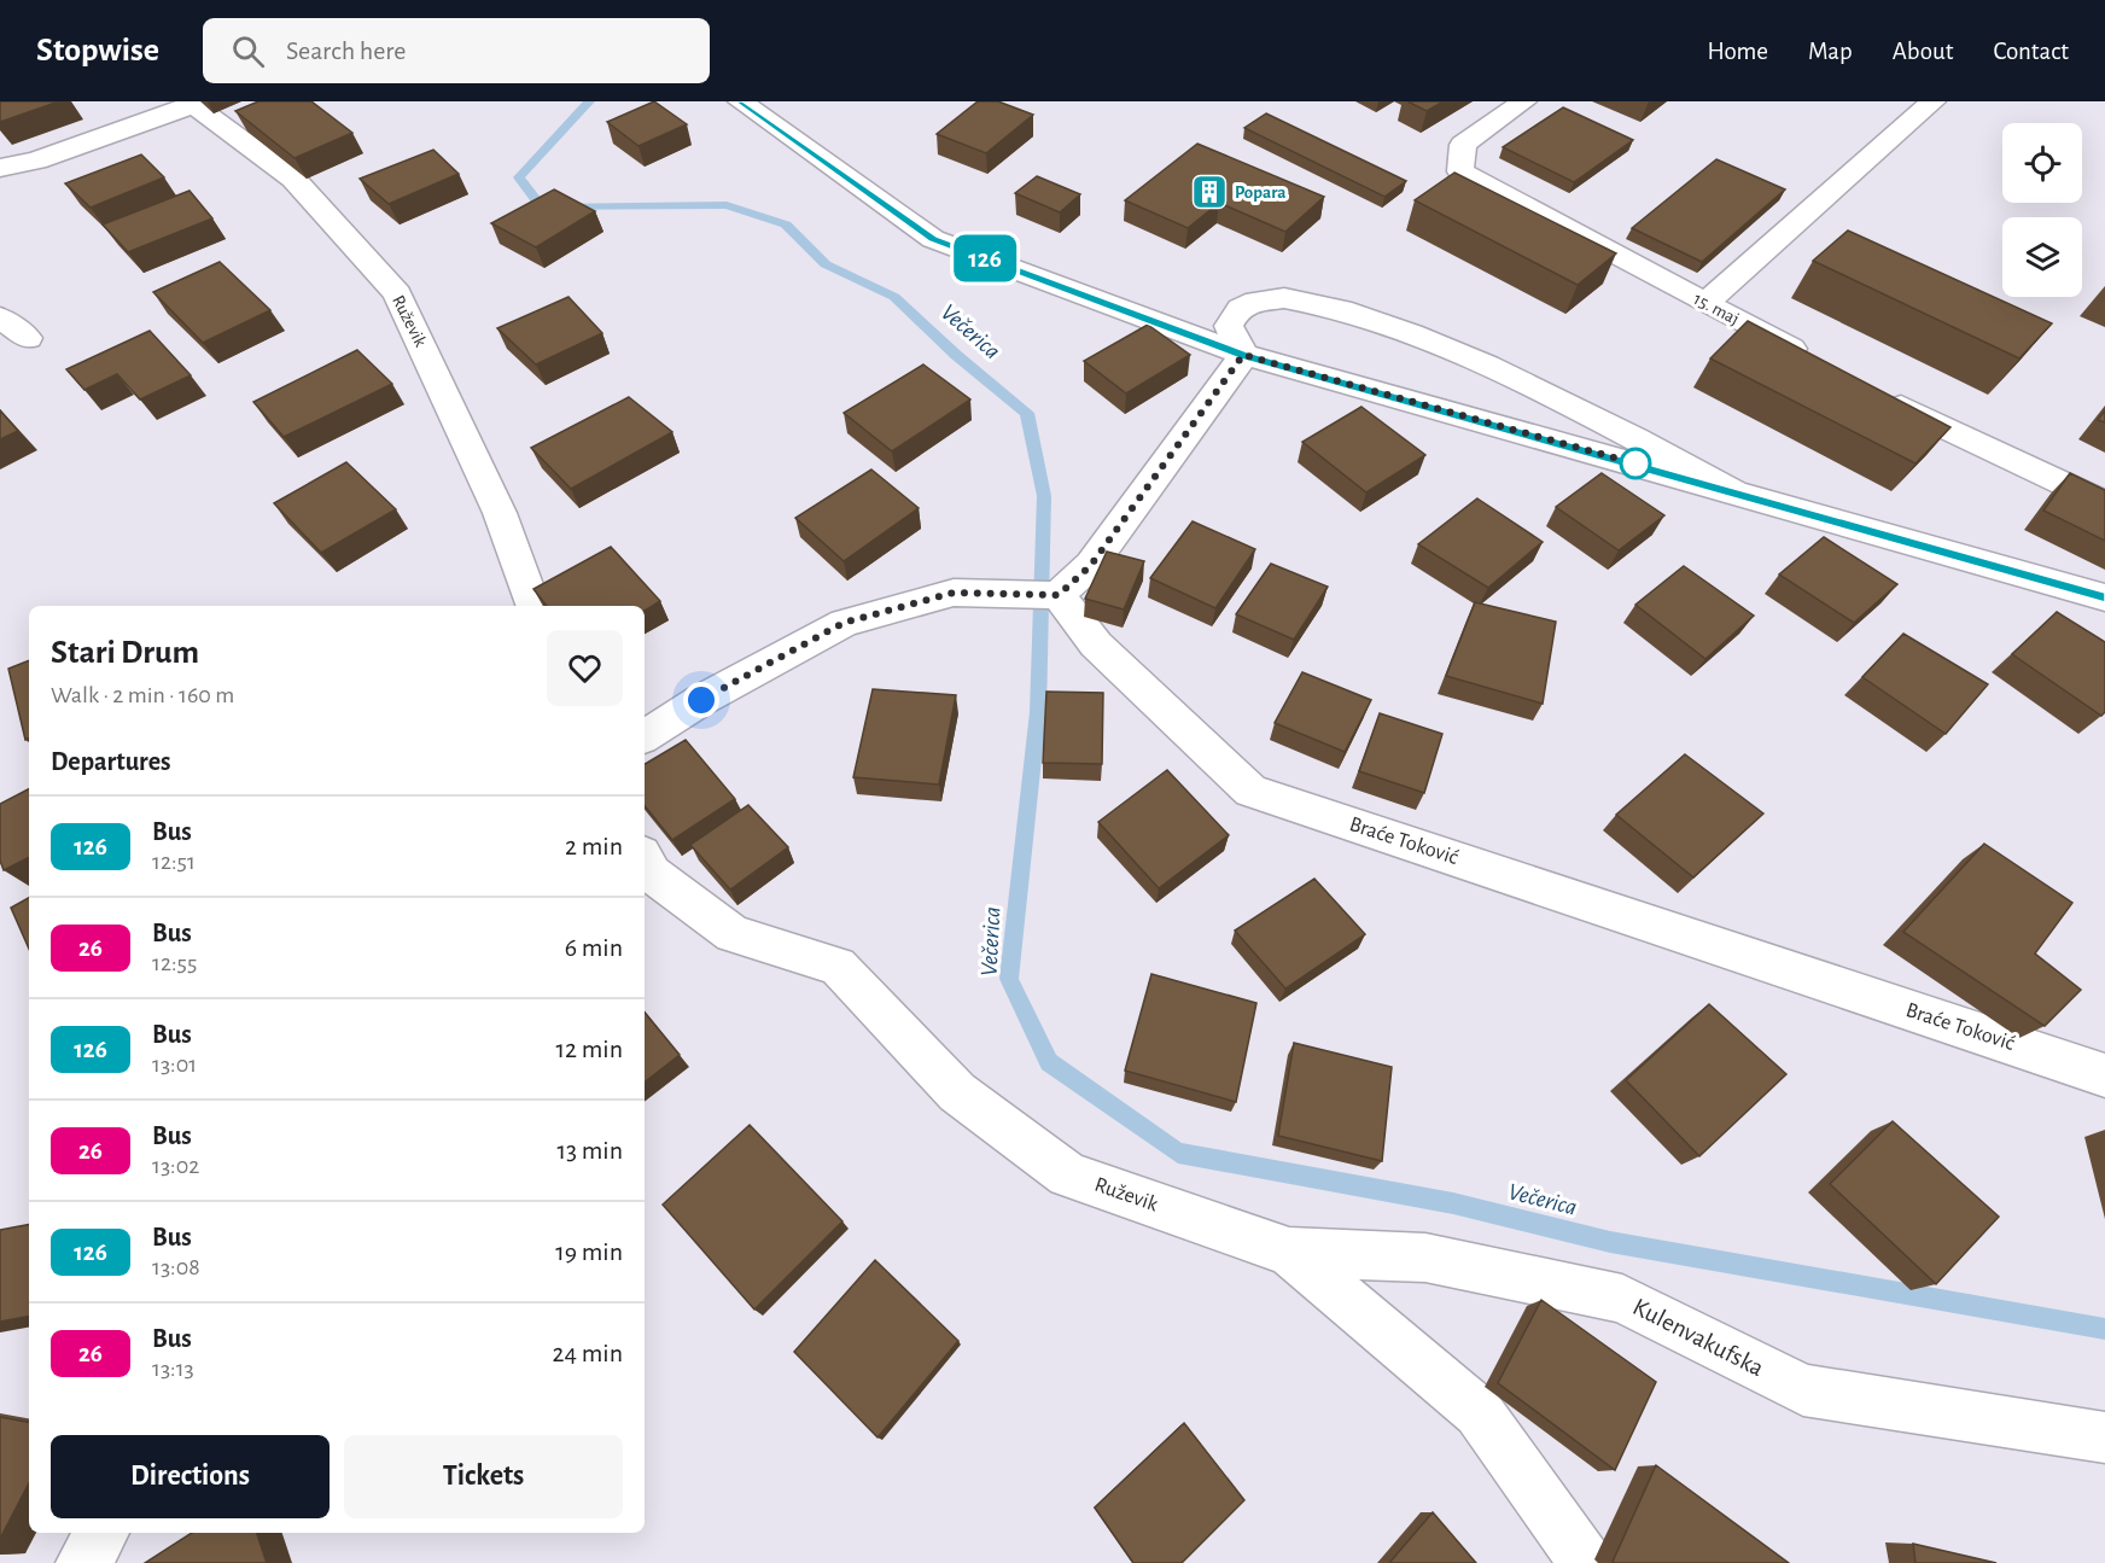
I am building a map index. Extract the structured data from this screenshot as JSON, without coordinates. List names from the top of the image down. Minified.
{"streets":{"street":["15. maj","Ruževik","Braće Toković","Kulenvakufska"]},"crossings":[["Ruževik","Kulenvakufska"]],"water":["Večerica"],"places":{"building":["Popara"]},"lines":["bus line 126"],"page":{"header":"Stopwise","search":"Search here","nav":["Home","Map","About","Contact"],"on_map":"126","heading":[["Stari Drum","Walk · 2 min · 160 m"],"Departures"],"list":[{"mark":"126","name":"Bus","note":"12:51","value":"2 min"},{"mark":"26","name":"Bus","note":"12:55","value":"6 min"},{"mark":"126","name":"Bus","note":"13:01","value":"12 min"},{"mark":"26","name":"Bus","note":"13:02","value":"13 min"},{"mark":"126","name":"Bus","note":"13:08","value":"19 min"},{"mark":"26","name":"Bus","note":"13:13","value":"24 min"}],"buttons":["Directions","Tickets"]}}
